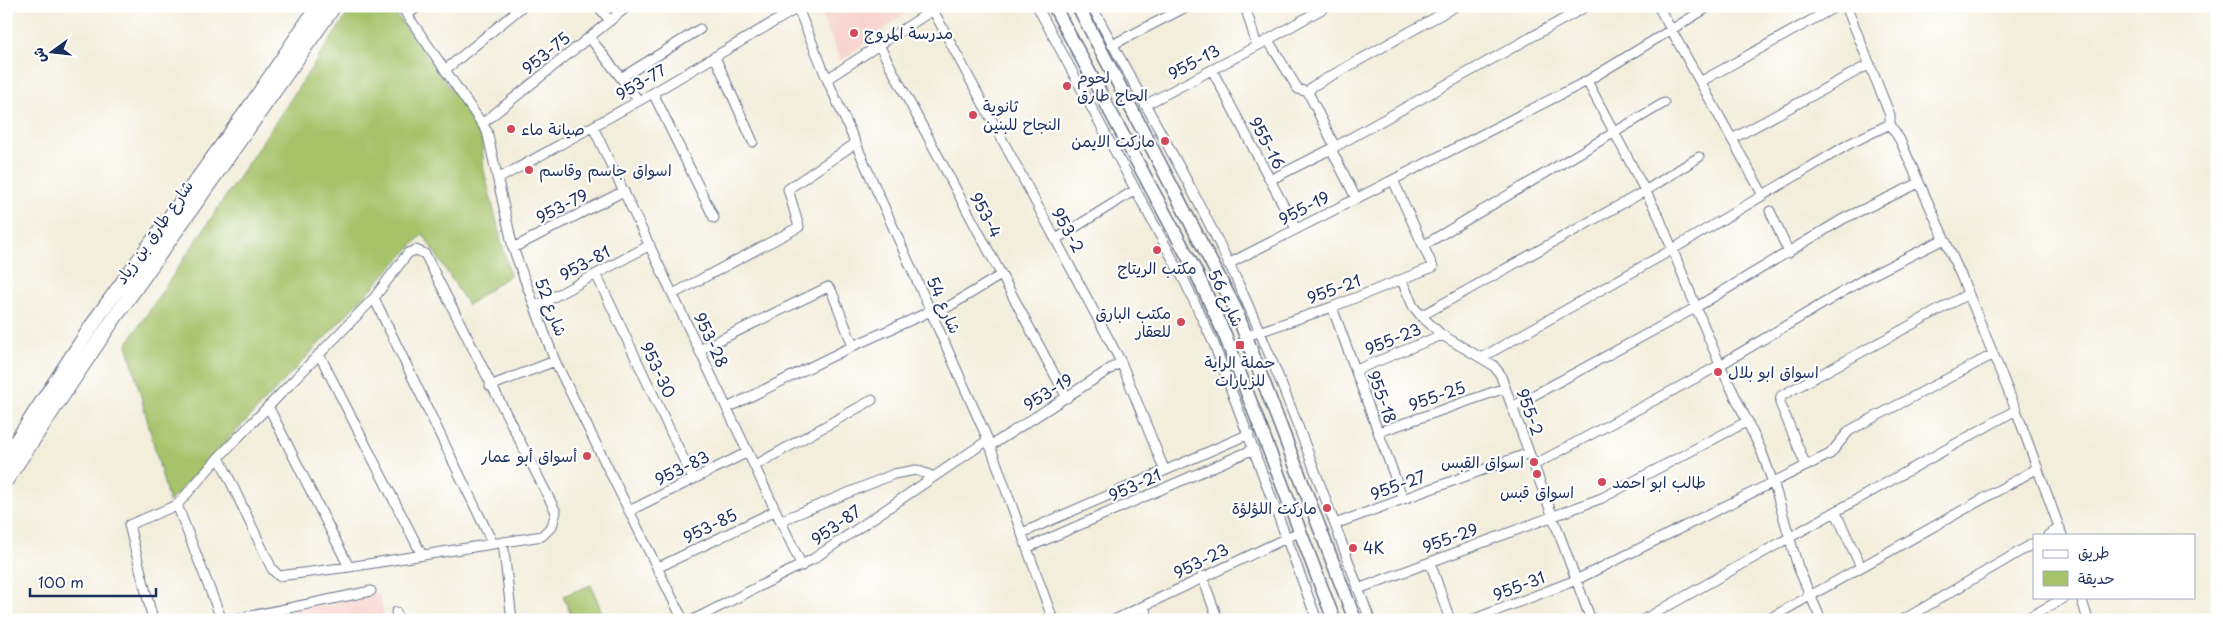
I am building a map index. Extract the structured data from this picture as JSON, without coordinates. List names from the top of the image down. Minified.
{"streets":{"main road":["شارع طارق بن زياد"],"street":["953-75","955-13","953-77","955-16","953-79","955-19","953-4","953-2","953-81","955-21","شارع 56","شارع 54","شارع 52","955-23","953-28","953-30","953-19","955-25","955-18","955-2","953-83","953-21","955-27","953-87","953-85","955-29","953-23","955-31"]},"crossings":[["953-75","شارع 52"],["955-13","955-16"],["953-77","شارع 54"],["953-77","شارع 52"],["953-77","953-28"],["955-16","955-19"],["953-79","شارع 52"],["953-79","953-28"],["953-4","953-19"],["953-2","953-19"],["953-2","953-21"],["953-81","شارع 52"],["953-81","953-28"],["953-81","953-30"],["955-21","شارع 56"],["955-21","955-18"],["955-21","955-2"],["شارع 56","953-23"],["شارع 54","953-19"],["شارع 54","953-21"],["شارع 54","953-87"],["شارع 52","953-83"],["شارع 52","953-85"],["955-23","955-18"],["955-23","955-2"],["953-28","953-83"],["953-28","953-87"],["953-28","953-85"],["953-30","953-83"],["953-19","953-87"],["955-25","955-18"],["955-25","955-2"],["955-18","955-27"],["955-2","955-27"],["955-2","955-29"],["955-2","955-31"]],"places":{"other":["مدرسة المروج","لحوم الحاج طارق","ثانوية النجاح للبنين","صيانة ماء","ماركت الايمن","اسواق جاسم وقاسم","مكتب الريتاج","مكتب البارق للعقار","اسواق ابو بلال","أسواق أبو عمار","اسواق القبس","اسواق قبس","طالب ابو احمد","ماركت اللؤلؤة","4K"],"transit":["حملة الراية للزيارات"]},"legend":["طريق","حديقة"],"scale_bar":"100 m","north":"left"}
